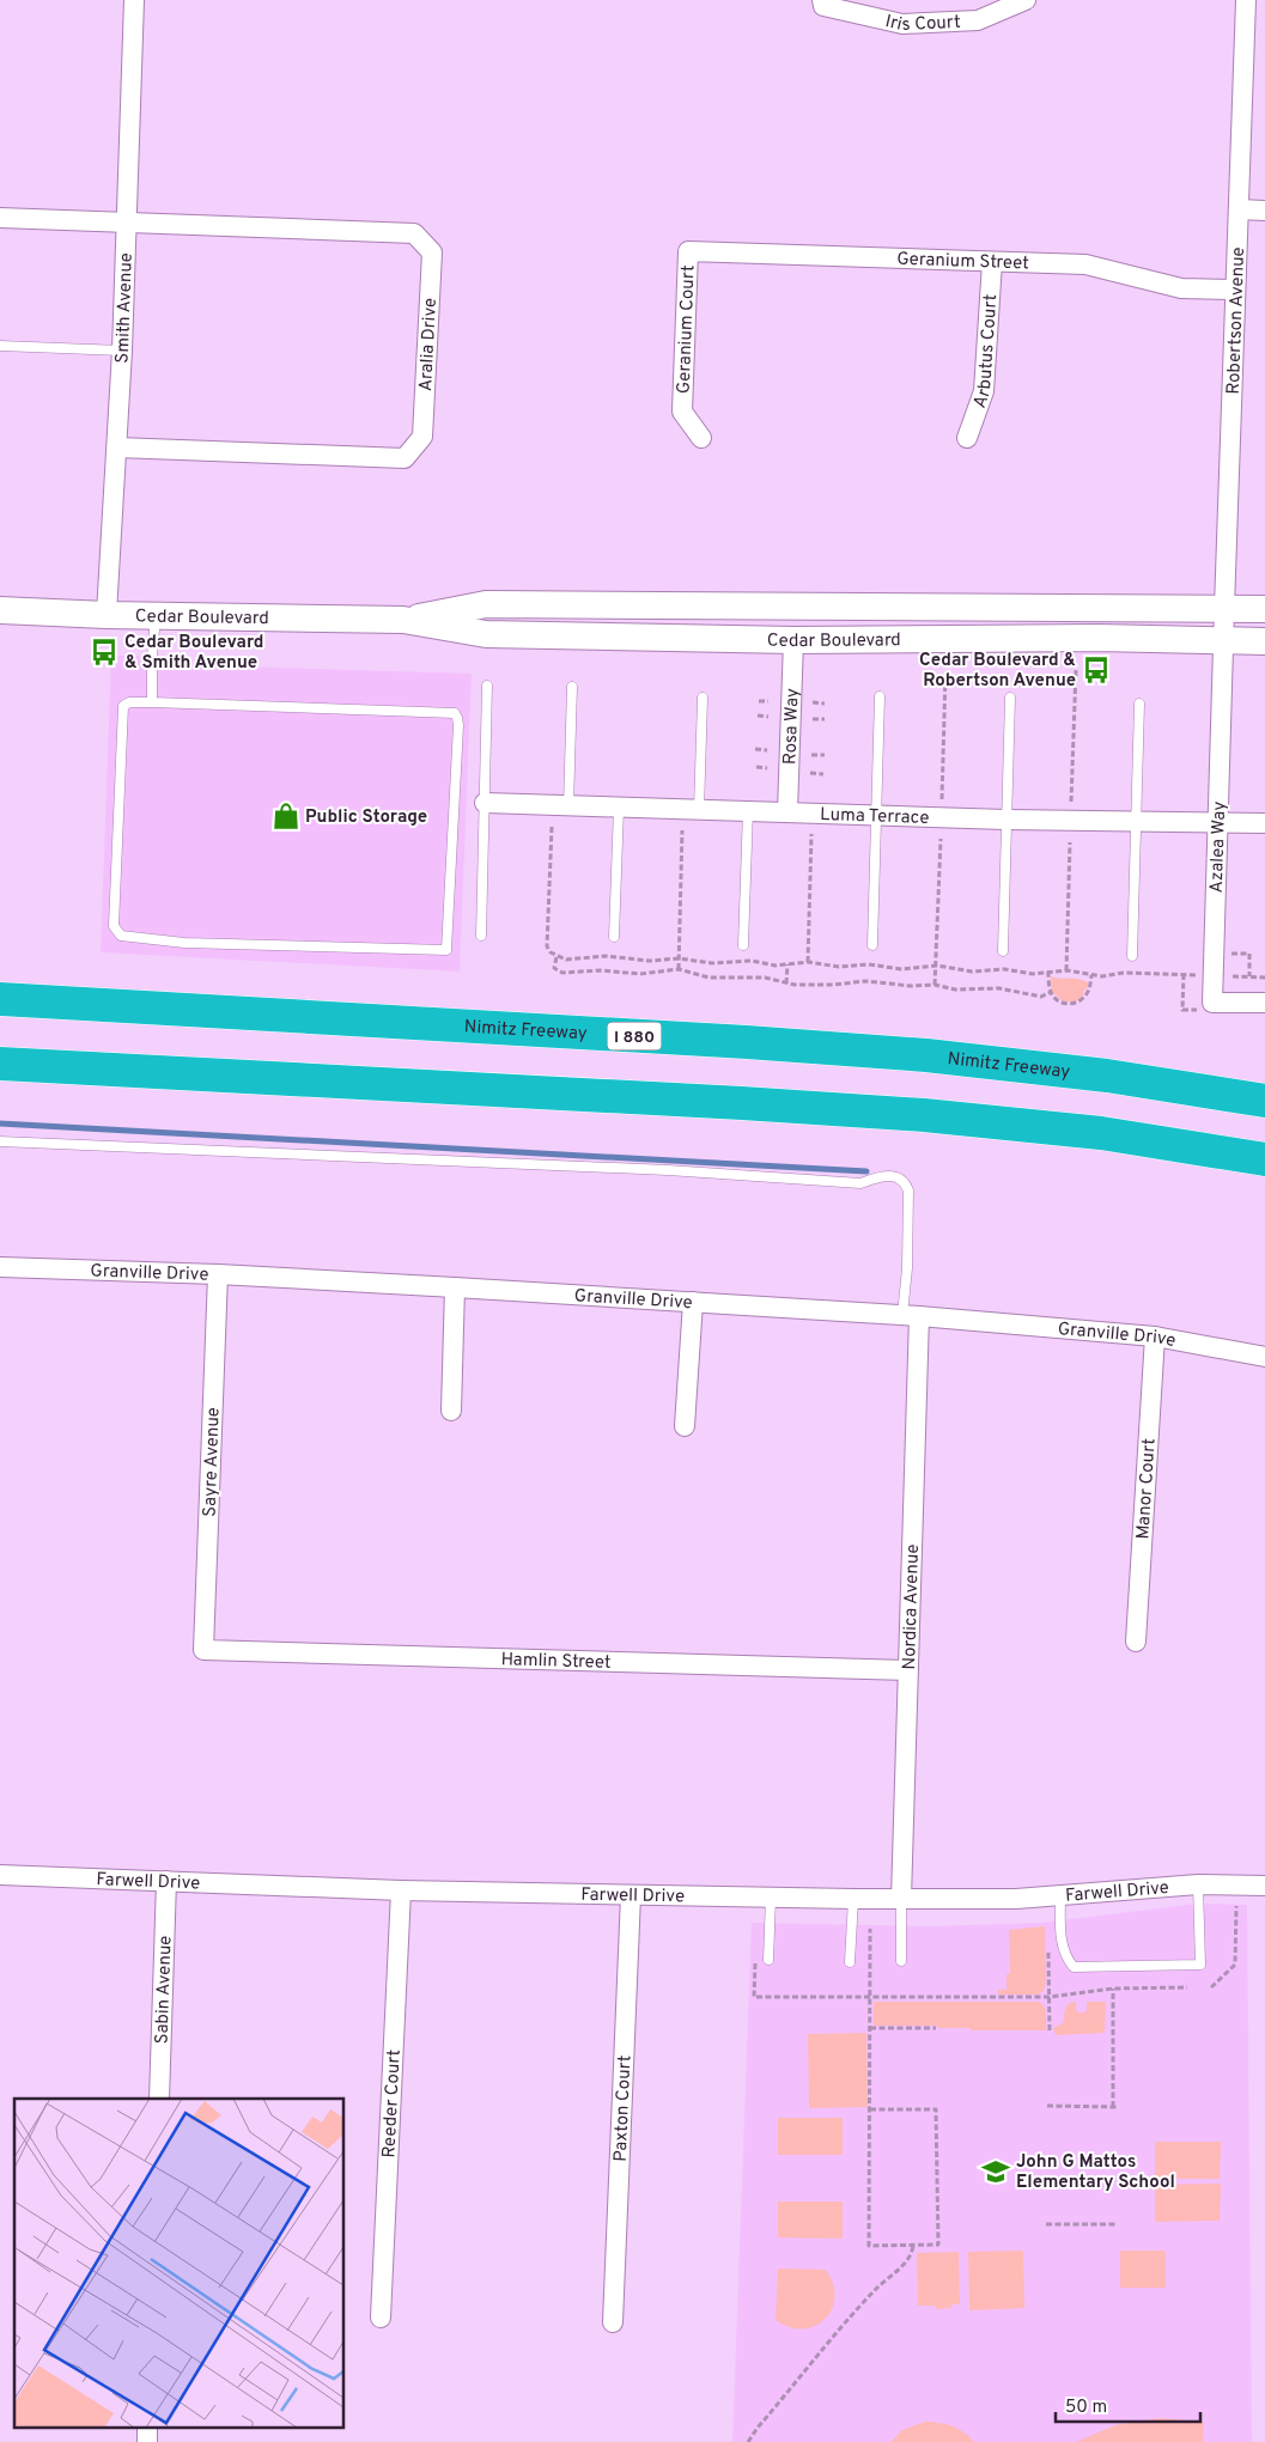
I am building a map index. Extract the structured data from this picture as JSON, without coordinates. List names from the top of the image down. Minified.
{"streets":{"highway":["Nimitz Freeway","I 880"],"main road":["Cedar Boulevard"],"street":["Iris Court","Geranium Street","Smith Avenue","Robertson Avenue","Geranium Court","Aralia Drive","Arbutus Court","Rosa Way","Luma Terrace","Azalea Way","Granville Drive","Sayre Avenue","Manor Court","Nordica Avenue","Hamlin Street","Farwell Drive","Sabin Avenue","Reeder Court","Paxton Court"]},"crossings":[["Geranium Street","Robertson Avenue"],["Geranium Street","Geranium Court"],["Geranium Street","Arbutus Court"],["Smith Avenue","Aralia Drive"],["Smith Avenue","Cedar Boulevard"],["Robertson Avenue","Cedar Boulevard"],["Robertson Avenue","Azalea Way"],["Cedar Boulevard","Rosa Way"],["Cedar Boulevard","Azalea Way"],["Rosa Way","Luma Terrace"],["Luma Terrace","Azalea Way"],["Granville Drive","Sayre Avenue"],["Granville Drive","Manor Court"],["Granville Drive","Nordica Avenue"],["Sayre Avenue","Hamlin Street"],["Nordica Avenue","Hamlin Street"],["Nordica Avenue","Farwell Drive"],["Farwell Drive","Sabin Avenue"],["Farwell Drive","Reeder Court"],["Farwell Drive","Paxton Court"]],"places":{"bus stop":["Cedar Boulevard & Smith Avenue","Cedar Boulevard & Robertson Avenue"],"shop":["Public Storage"],"school or university":["John G Mattos Elementary School"]},"scale_bar":"50 m"}
